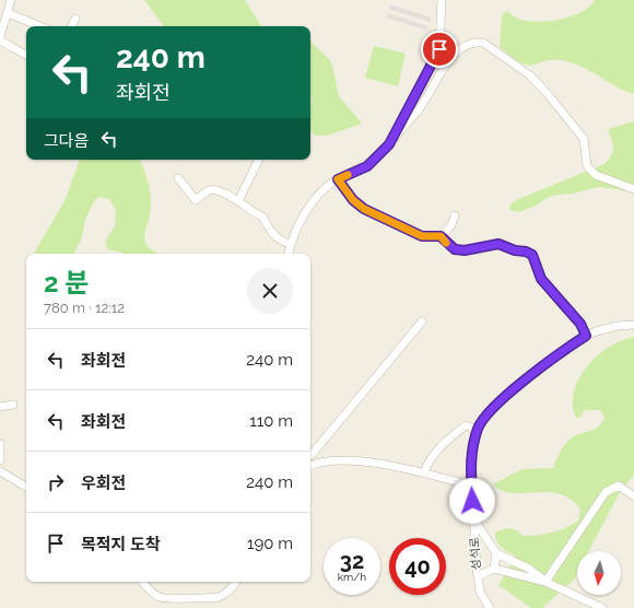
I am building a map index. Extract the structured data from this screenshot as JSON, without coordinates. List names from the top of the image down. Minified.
{"streets":{"street":["성석로"]},"north":"bottom","page":{"turn":["240 m","좌회전"],"then":"그다음","heading":["2 분","780 m · 12:12"],"list":[{"name":"좌회전","value":"240 m"},{"name":"좌회전","value":"110 m"},{"name":"우회전","value":"240 m"},{"name":"목적지 도착","value":"190 m"}],"speed":"32 km/h","limit":"40"}}
